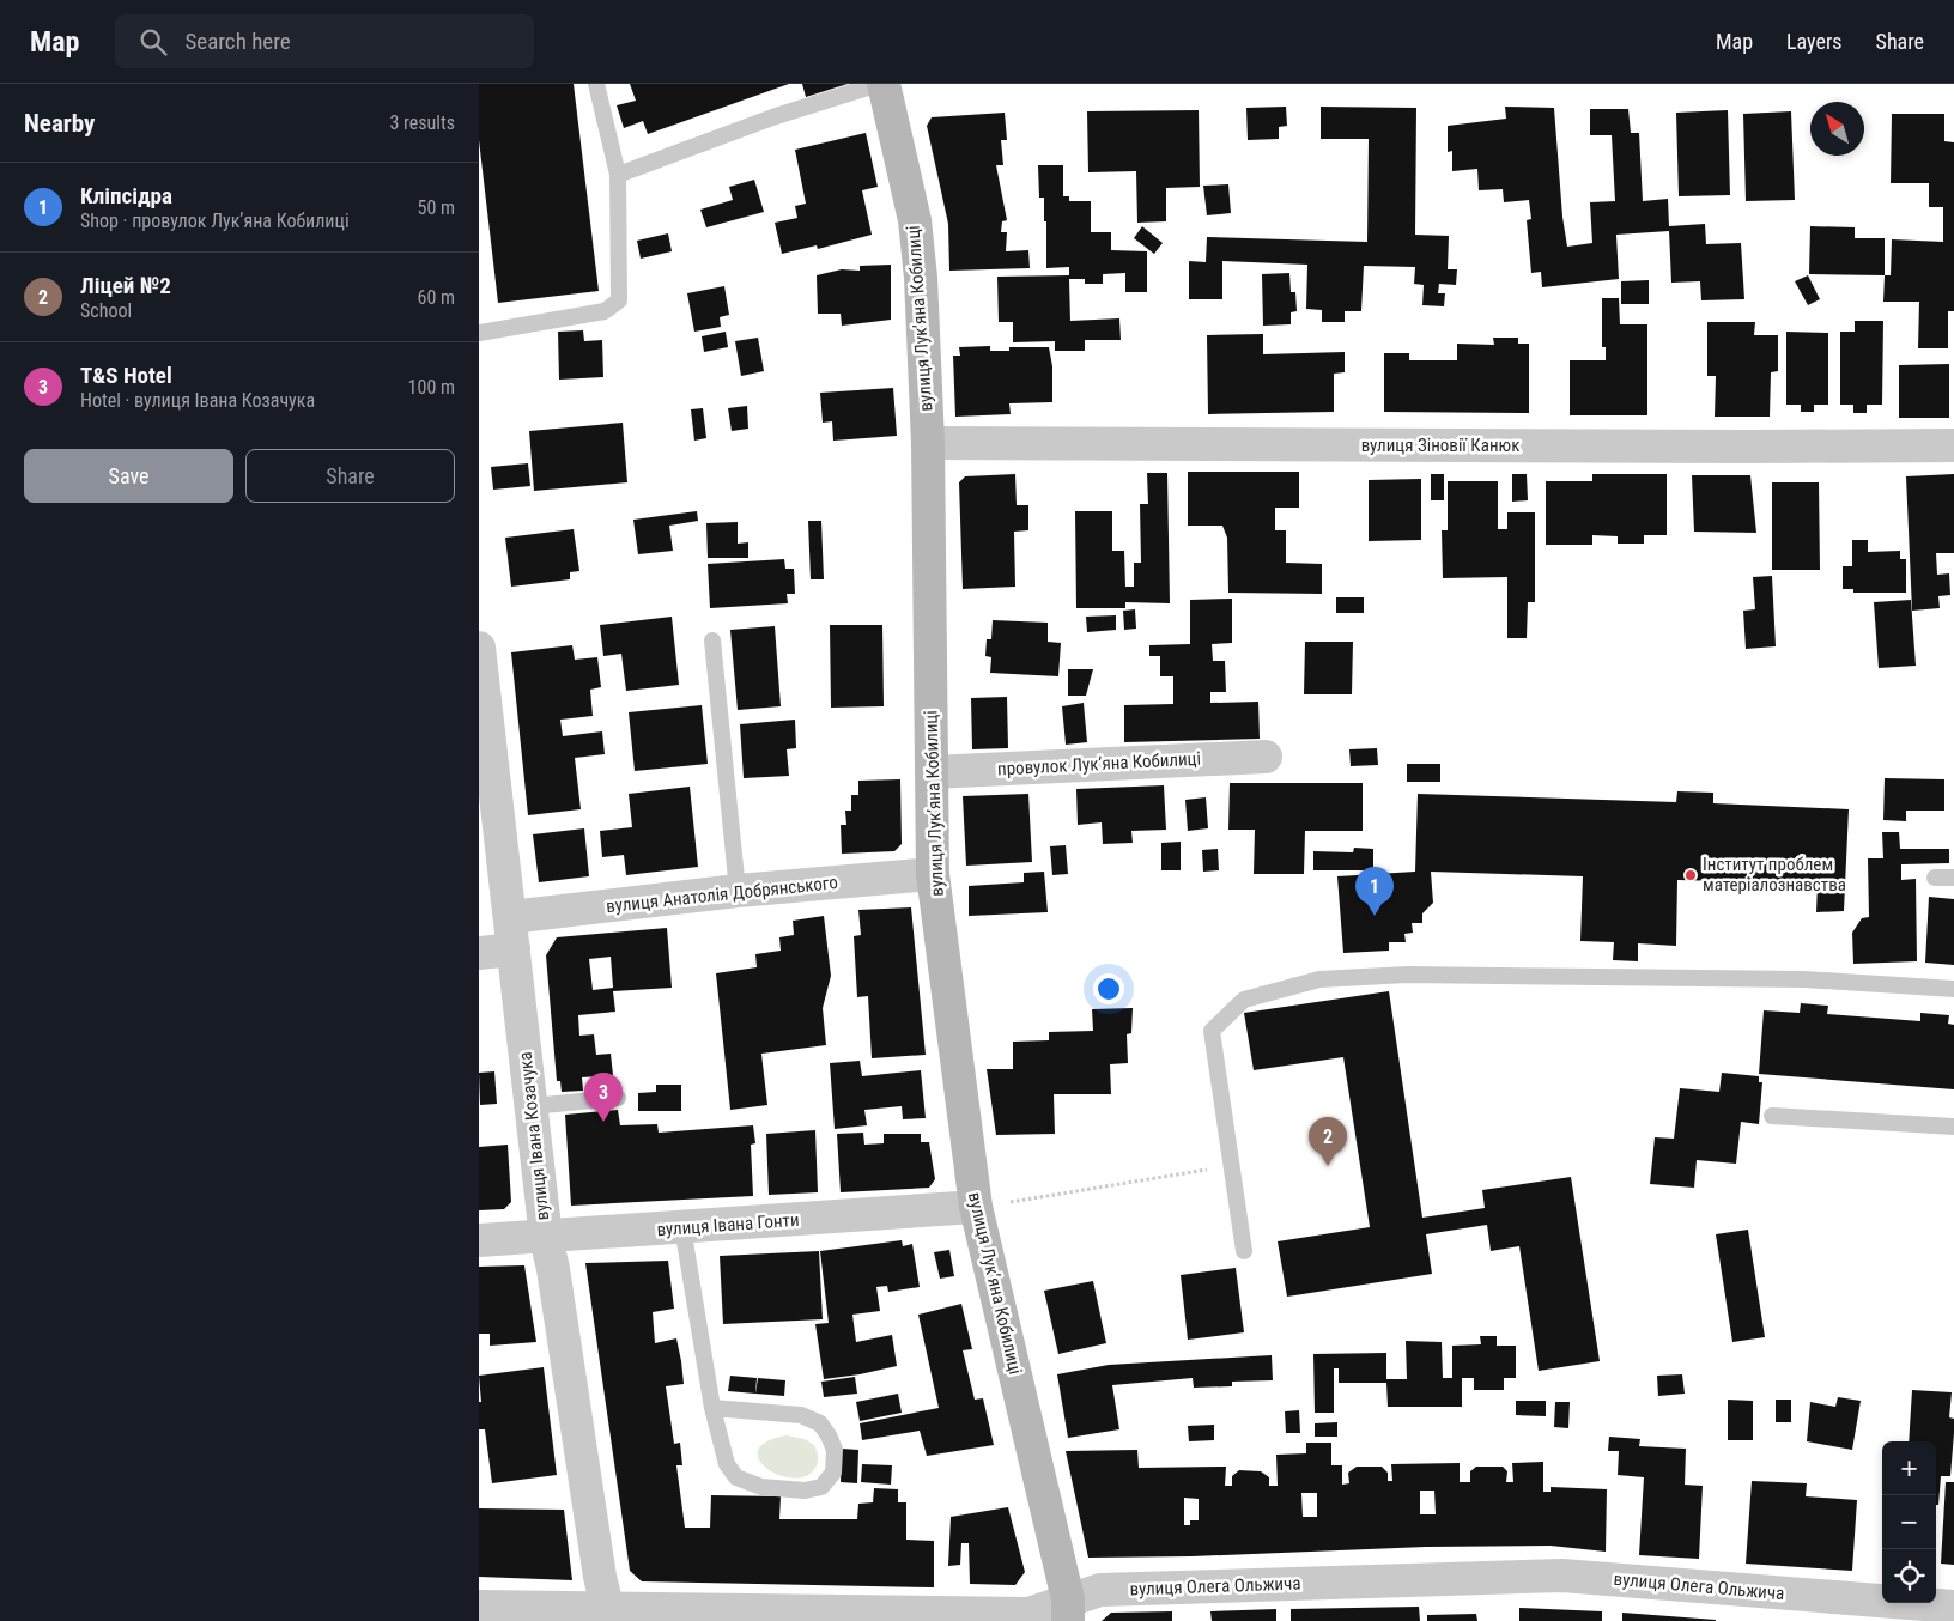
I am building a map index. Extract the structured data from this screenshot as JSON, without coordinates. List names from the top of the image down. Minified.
{"streets":{"street":["вулиця Лукʼяна Кобилиці","вулиця Зіновії Канюк","провулок Лукʼяна Кобилиці","вулиця Анатолія Добрянського","вулиця Івана Козачука","вулиця Івана Гонти","вулиця Олега Ольжича"]},"crossings":[["вулиця Лукʼяна Кобилиці","вулиця Зіновії Канюк"],["вулиця Лукʼяна Кобилиці","провулок Лукʼяна Кобилиці"],["вулиця Лукʼяна Кобилиці","вулиця Анатолія Добрянського"],["вулиця Лукʼяна Кобилиці","вулиця Івана Гонти"],["вулиця Лукʼяна Кобилиці","вулиця Олега Ольжича"],["вулиця Анатолія Добрянського","вулиця Івана Козачука"],["вулиця Івана Козачука","вулиця Івана Гонти"],["вулиця Івана Козачука","вулиця Олега Ольжича"]],"places":["Інститут проблем матеріалознавства"],"north":"top left","page":{"header":"Map","search":"Search here","nav":["Map","Layers","Share"],"heading":["Nearby","3 results"],"list":[{"mark":"1","name":"Кліпсідра","note":"Shop · провулок Лукʼяна Кобилиці","value":"50 m"},{"mark":"2","name":"Ліцей №2","note":"School","value":"60 m"},{"mark":"3","name":"T&S Hotel","note":"Hotel · вулиця Івана Козачука","value":"100 m"}],"buttons":["Save","Share"],"pins":["1","3","2"],"map_buttons":["+","−"]}}
